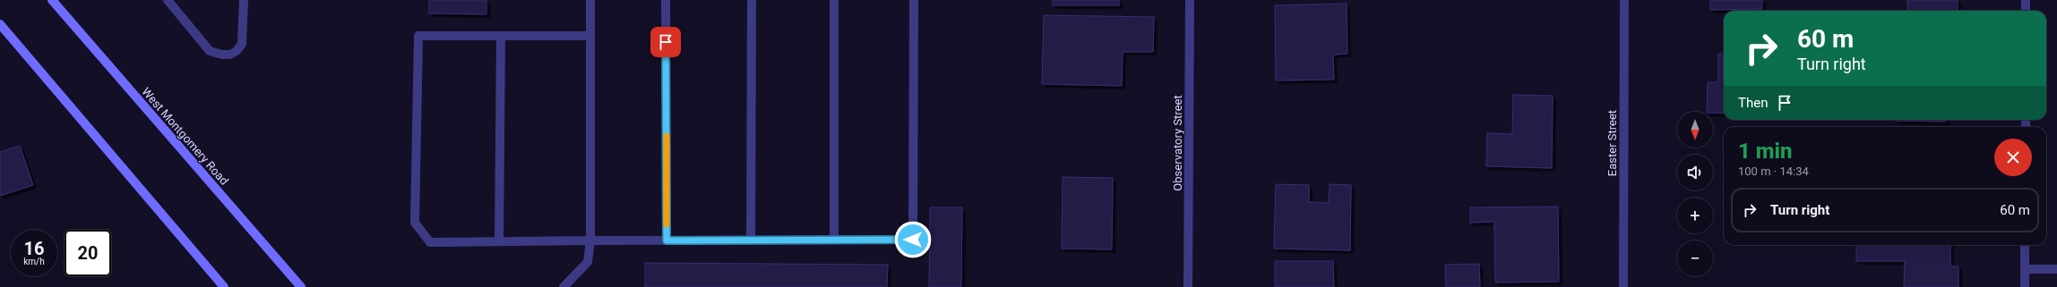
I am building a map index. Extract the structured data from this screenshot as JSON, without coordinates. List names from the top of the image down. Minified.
{"streets":{"main road":["West Montgomery Road"],"street":["Observatory Street","Easter Street"]},"north":"bottom","page":{"turn":["60 m","Turn right"],"then":"Then","map_buttons":["+","−"],"heading":["1 min","100 m · 14:34"],"list":[{"name":"Turn right","value":"60 m"}],"speed":"16 km/h","limit":"20"}}
